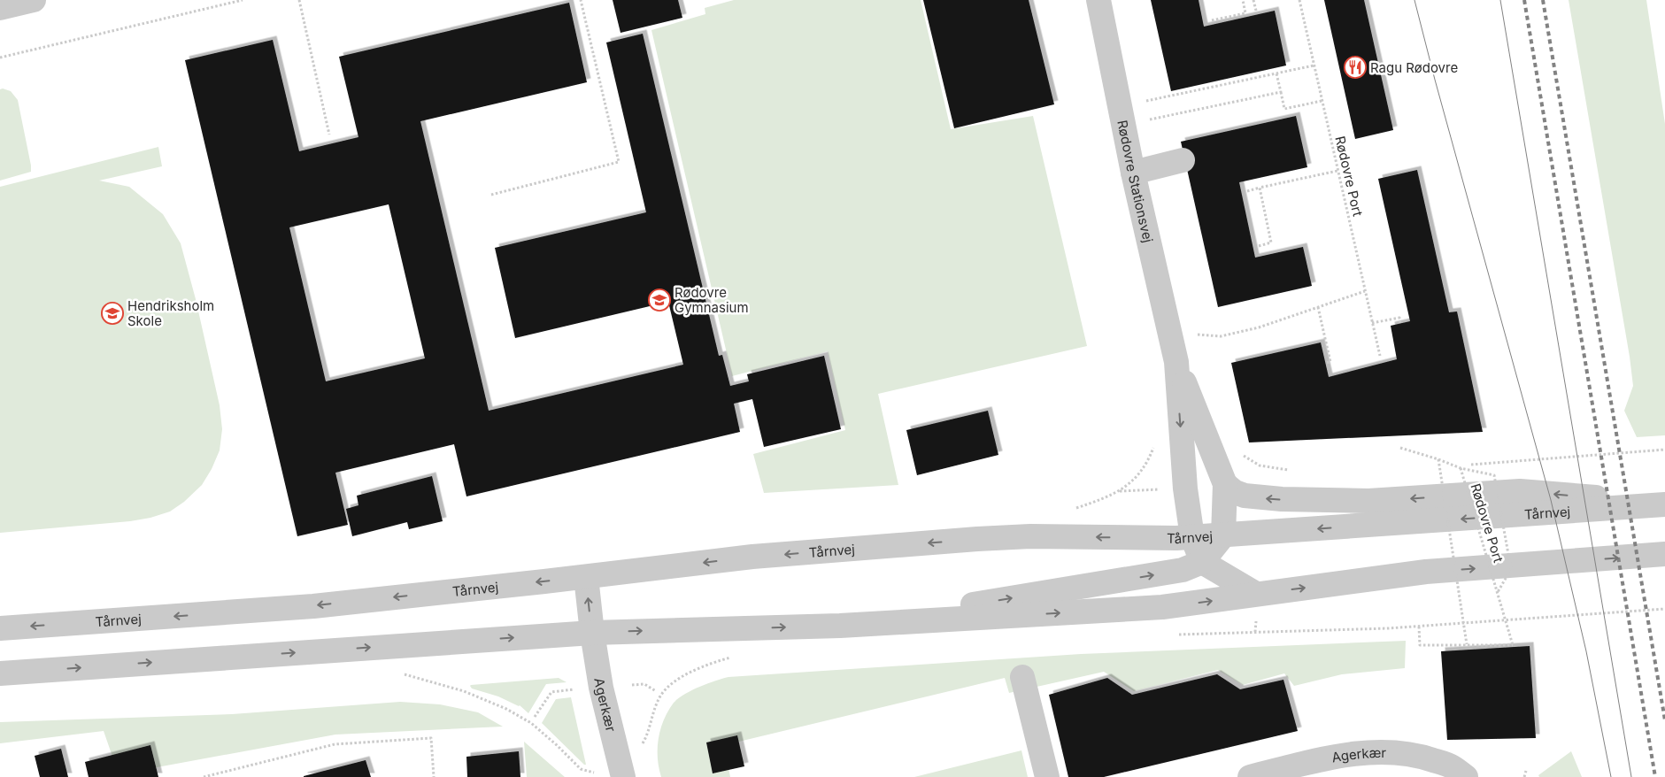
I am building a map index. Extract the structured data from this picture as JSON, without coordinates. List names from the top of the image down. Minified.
{"streets":{"street":["Rødovre Stationsvej","Tårnvej","Agerkær"],"path":["Rødovre Port"]},"crossings":[["Rødovre Stationsvej","Tårnvej"],["Tårnvej","Agerkær"]],"places":{"restaurant":["Ragu Rødovre"],"school or university":["Rødovre Gymnasium","Hendriksholm Skole"]}}
